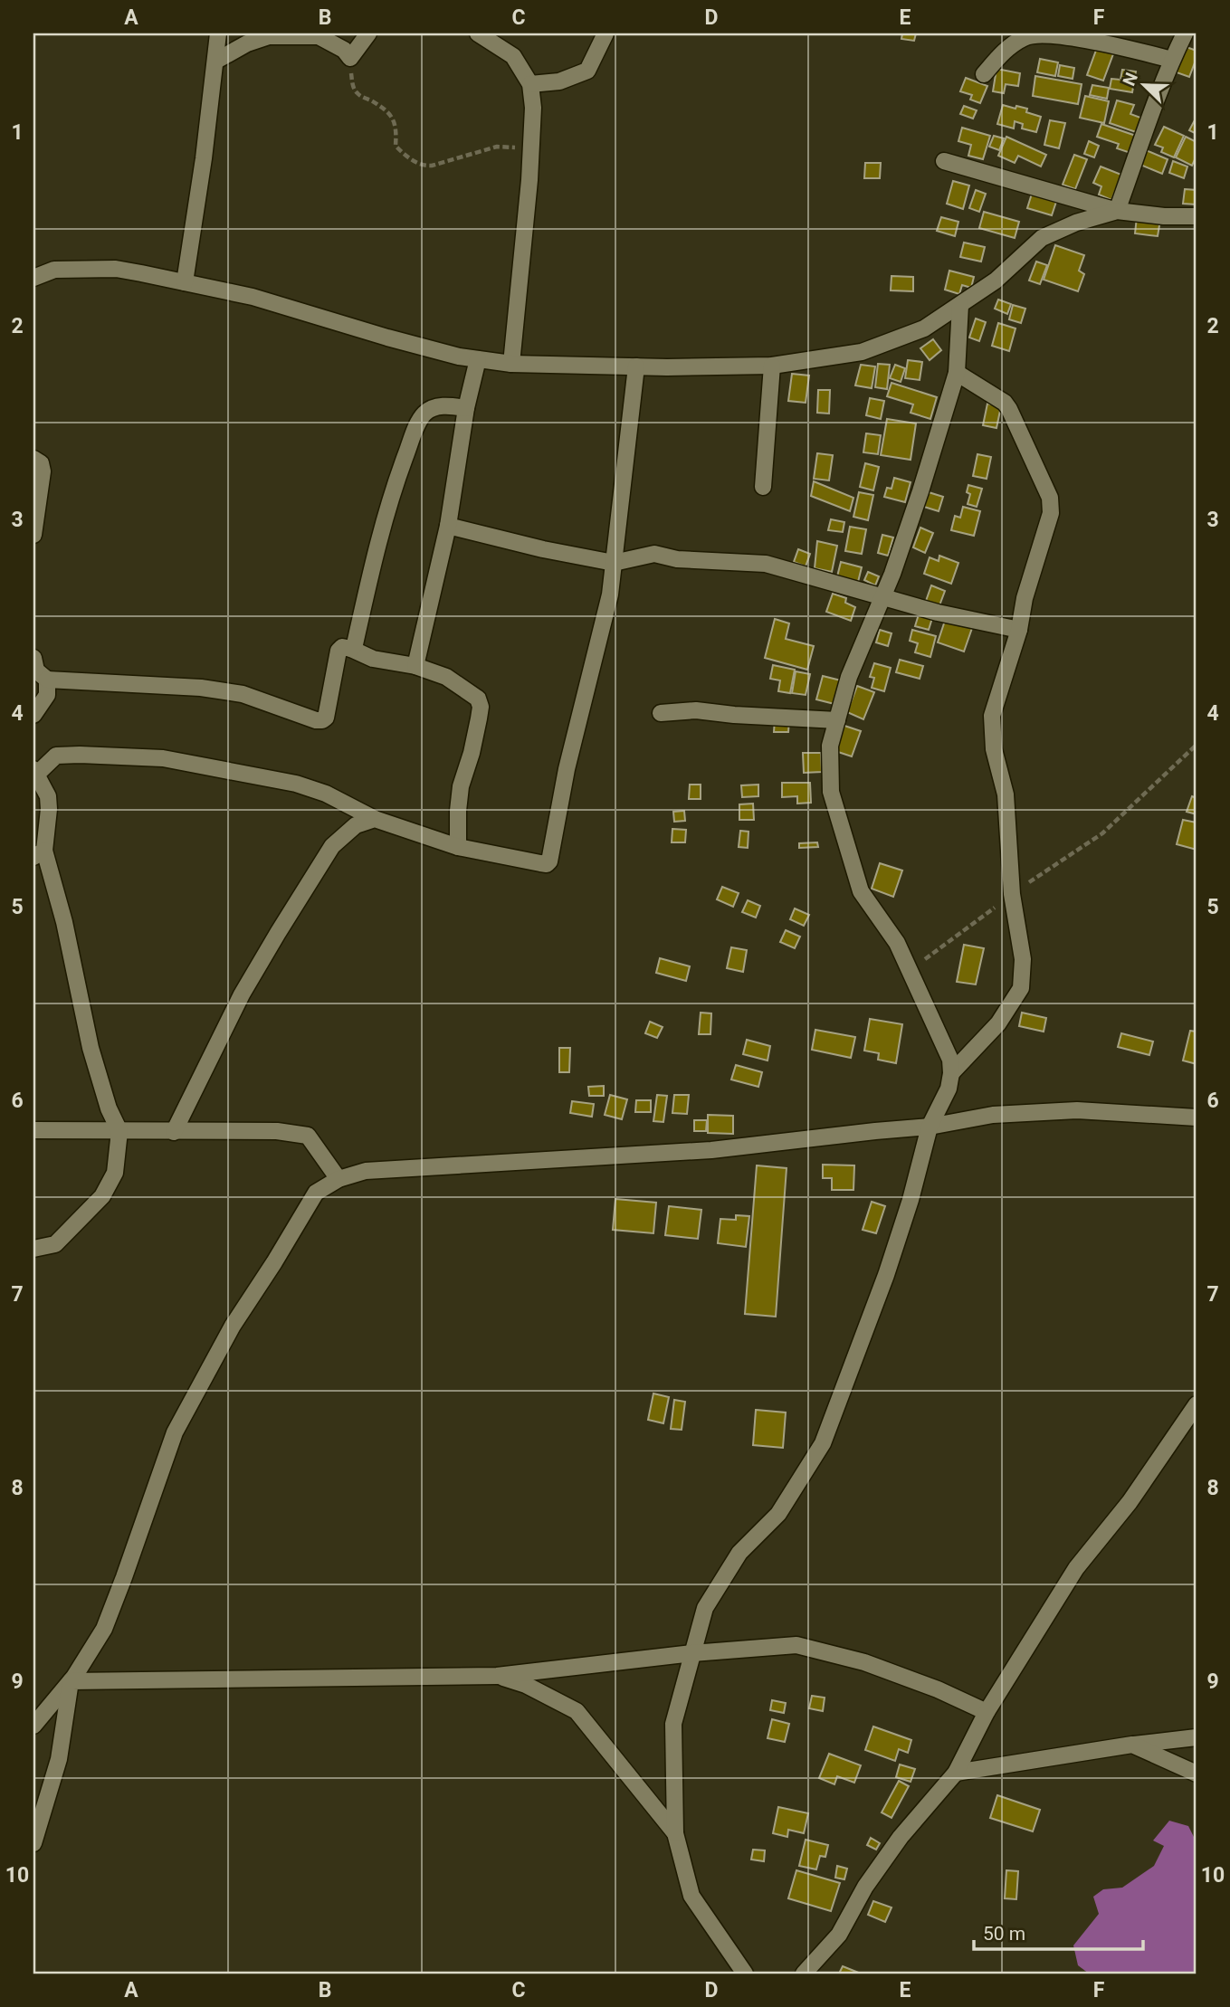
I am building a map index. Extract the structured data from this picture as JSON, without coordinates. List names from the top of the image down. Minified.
{"scale_bar":"50 m","north":"top left","grid":{"columns":["A","B","C","D","E","F"],"rows":["1","2","3","4","5","6","7","8","9","10"]}}
